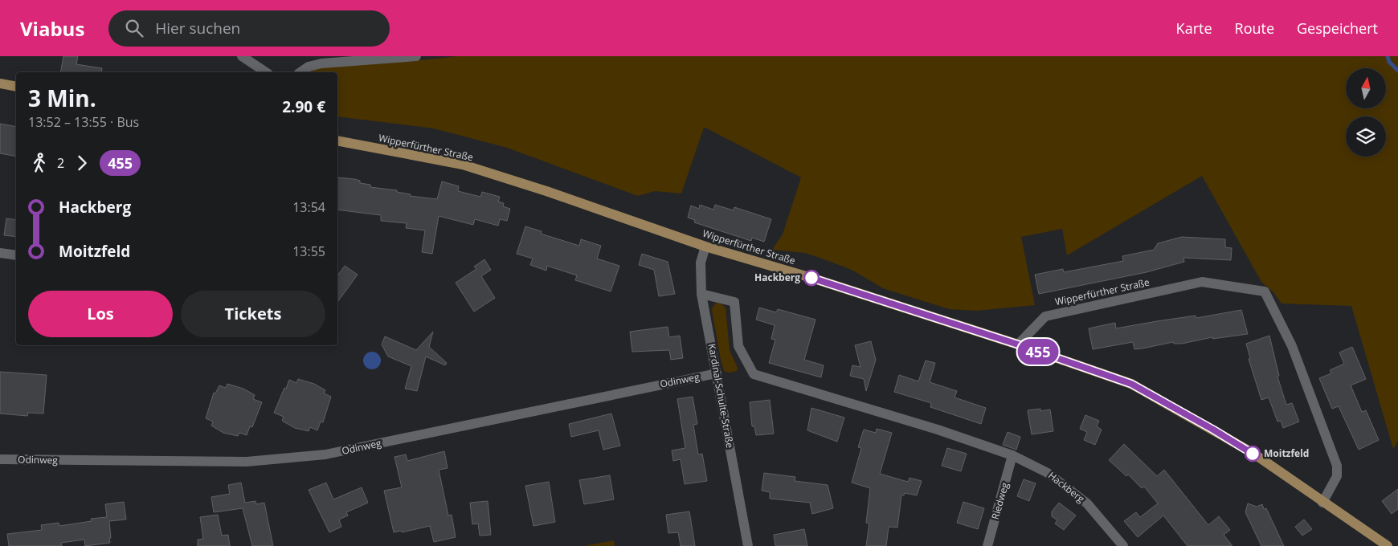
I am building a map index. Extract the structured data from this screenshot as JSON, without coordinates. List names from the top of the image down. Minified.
{"streets":{"main road":["Wipperfürther Straße"],"street":["Odinweg","Kardinal-Schulte-Straße","Hackberg","Riedweg"]},"crossings":[["Wipperfürther Straße","Kardinal-Schulte-Straße"],["Odinweg","Kardinal-Schulte-Straße"],["Kardinal-Schulte-Straße","Hackberg"],["Hackberg","Riedweg"]],"places":["Hackberg","Moitzfeld"],"lines":["bus line 455"],"north":"top","page":{"header":"Viabus","search":"Hier suchen","nav":["Karte","Route","Gespeichert"],"on_map":"455","heading":["3 Min.","13:52 – 13:55 · Bus","2.90 €"],"legs":["2","455"],"list":[{"name":"Hackberg","value":"13:54"},{"name":"Moitzfeld","value":"13:55"}],"buttons":["Los","Tickets"]}}
